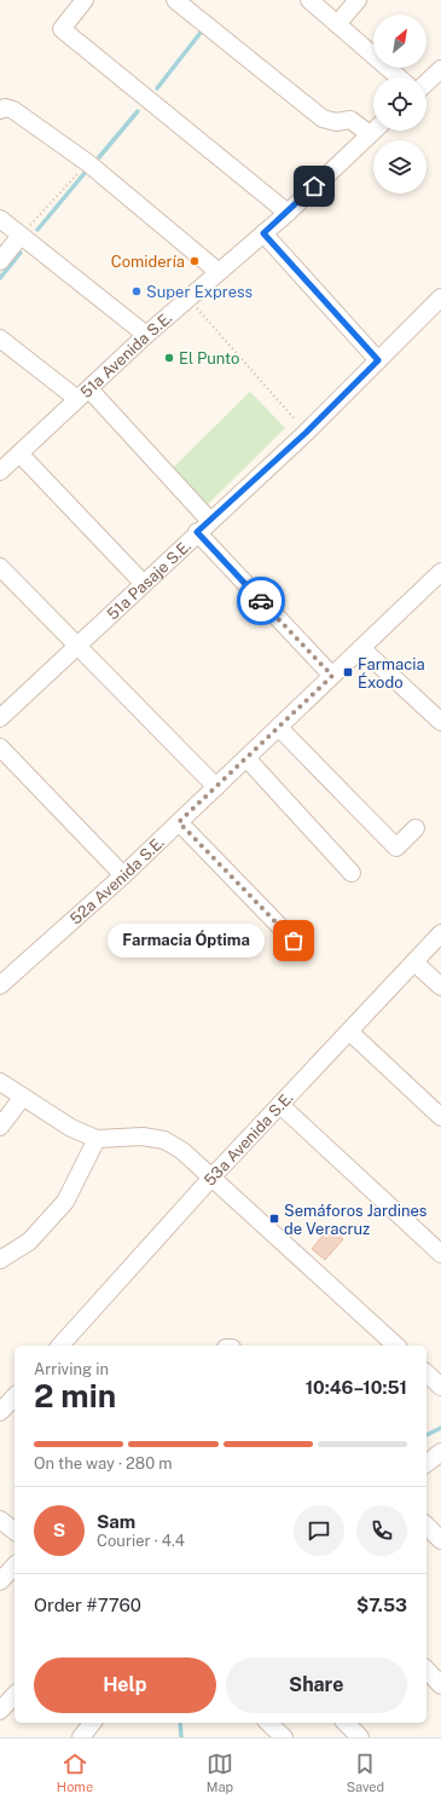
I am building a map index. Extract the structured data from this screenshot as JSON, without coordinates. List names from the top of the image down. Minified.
{"streets":{"street":["51a Avenida S.E.","51a Pasaje S.E.","52a Avenida S.E.","53a Avenida S.E."]},"places":{"other":["Comidería","Super Express","El Punto","Farmacia Óptima"],"transit":["Farmacia Éxodo","Semáforos Jardines de Veracruz"]},"north":"top right","page":{"bubble":"Farmacia Óptima","heading":["2 min","Arriving in","10:46–10:51"],"panel":["Sam","Courier · 4.4","Order #7760","$7.53"],"bar":"On the way · 280 m","round":"S","buttons":["Help","Share"],"tabs":["Home","Map","Saved"]}}
